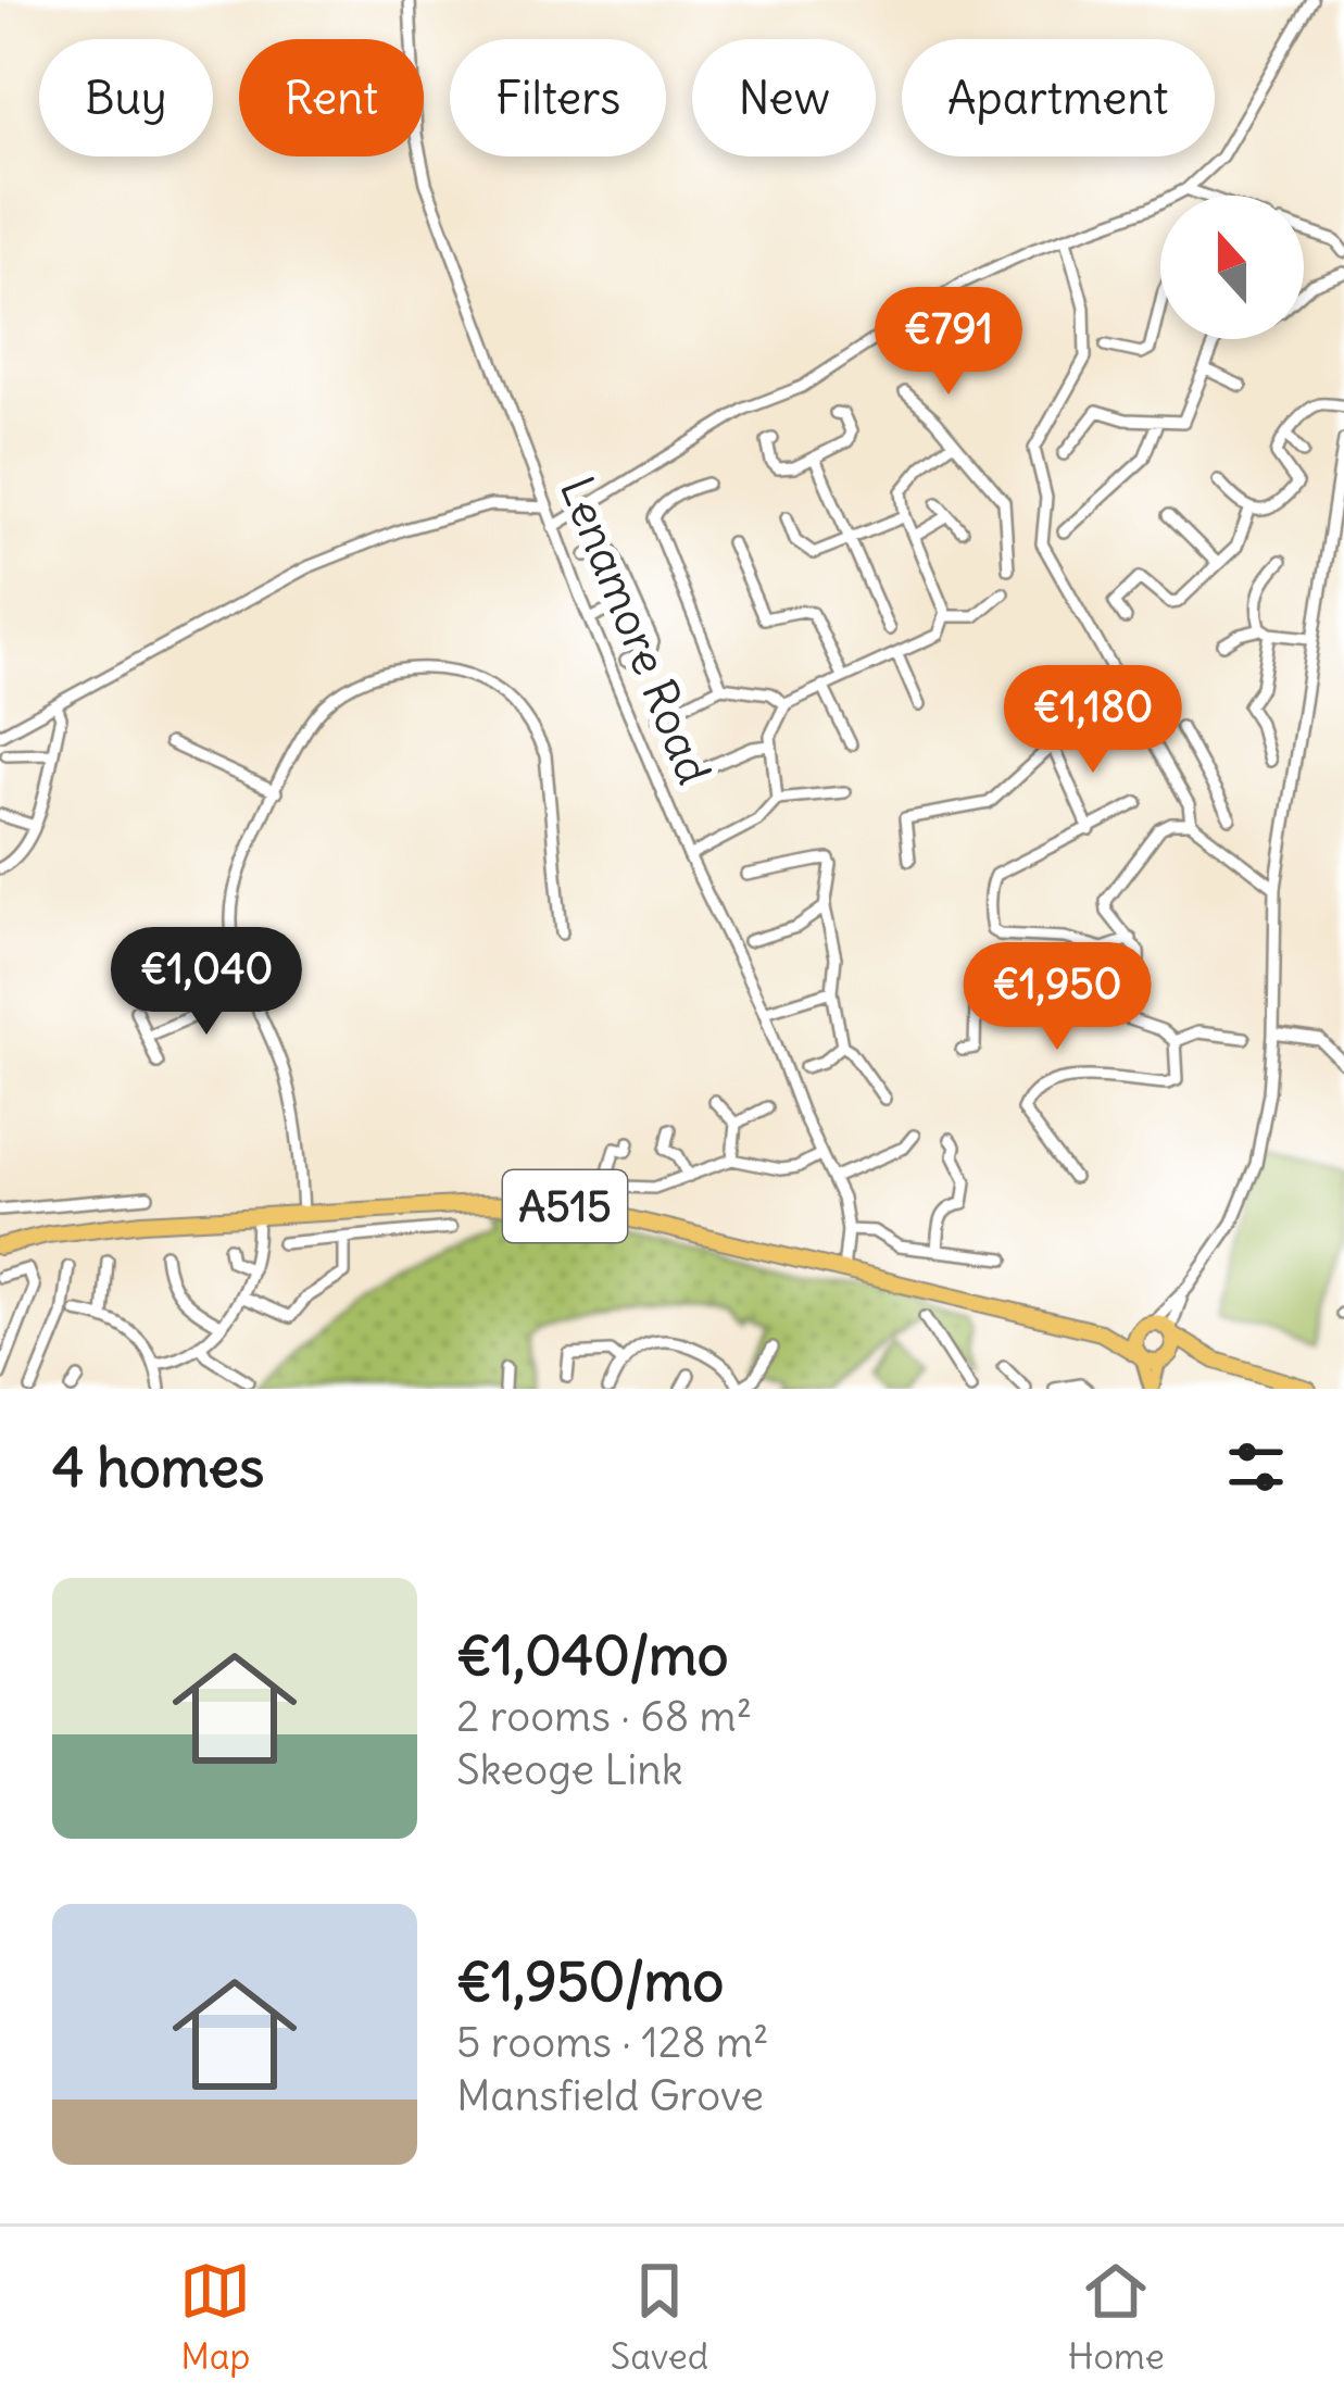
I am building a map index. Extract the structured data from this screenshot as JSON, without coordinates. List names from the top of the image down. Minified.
{"streets":{"highway":["A515"],"street":["Lenamore Road"]},"crossings":[["Lenamore Road","A515"]],"north":"top","page":{"chip":["Buy","Rent","Filters","New","Apartment"],"price":["€791","€1,180","€1,040","€1,950"],"heading":"4 homes","list":[{"name":"€1,040/mo","note":"2 rooms · 68 m² · Skeoge Link"},{"name":"€1,950/mo","note":"5 rooms · 128 m² · Mansfield Grove"}],"tabs":["Map","Saved","Home"]}}
